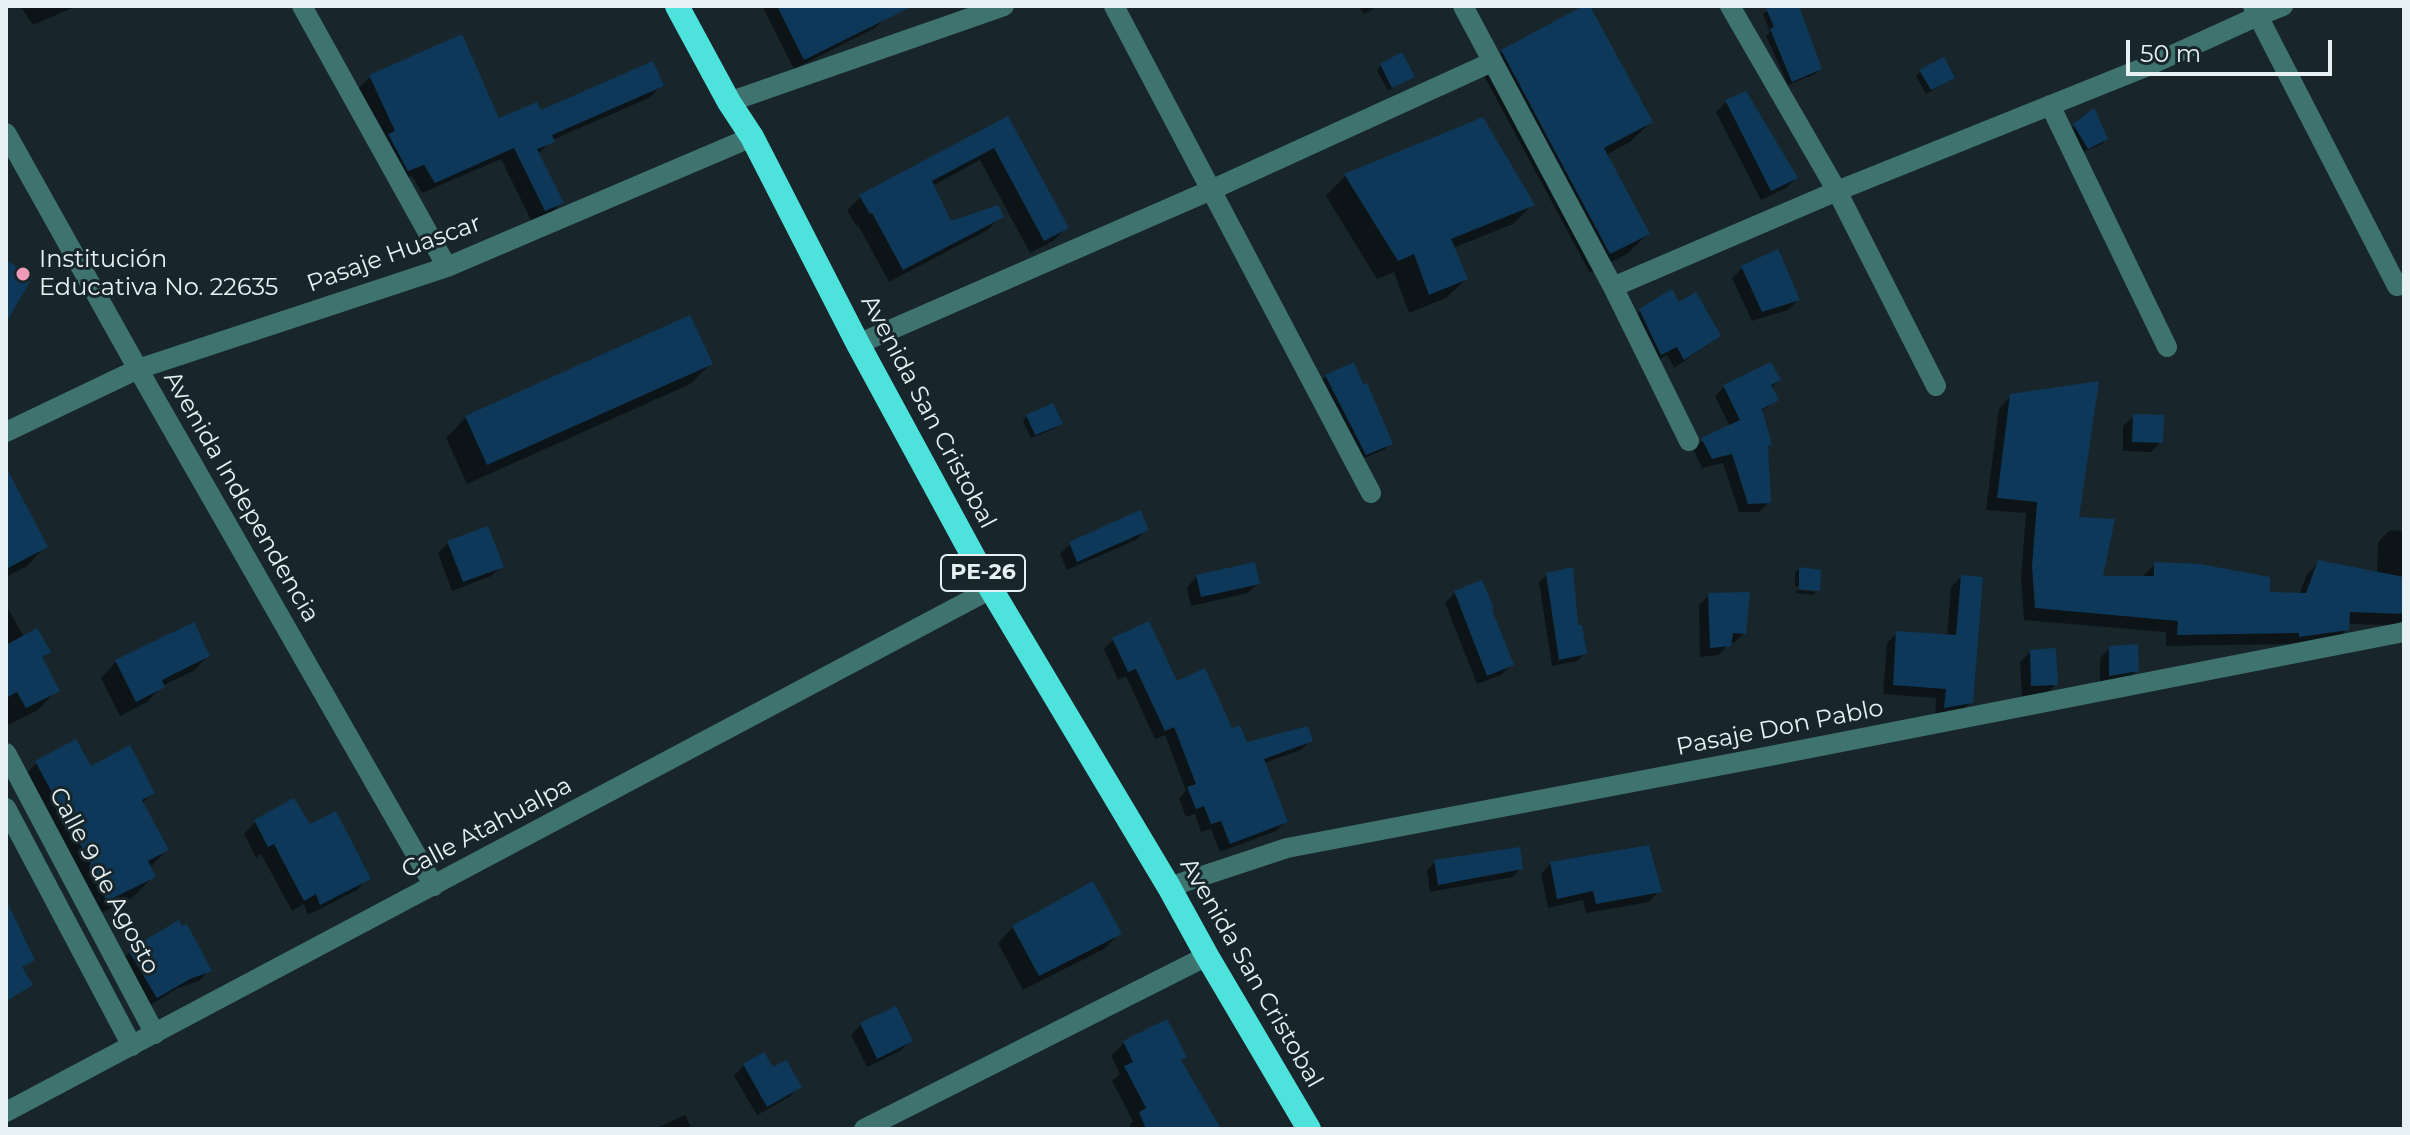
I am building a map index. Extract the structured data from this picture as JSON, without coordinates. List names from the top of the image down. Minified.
{"streets":{"highway":["Avenida San Cristobal","PE-26"],"street":["Pasaje Huascar","Avenida Independencia","Pasaje Don Pablo","Calle Atahualpa","Calle 9 de Agosto"]},"crossings":[["Pasaje Huascar","Avenida San Cristobal"],["Pasaje Huascar","Avenida Independencia"],["Avenida San Cristobal","Pasaje Don Pablo"],["Avenida San Cristobal","Calle Atahualpa"],["Avenida Independencia","Calle Atahualpa"],["Calle Atahualpa","Calle 9 de Agosto"]],"places":["Institución Educativa No. 22635"],"scale_bar":"50 m"}
